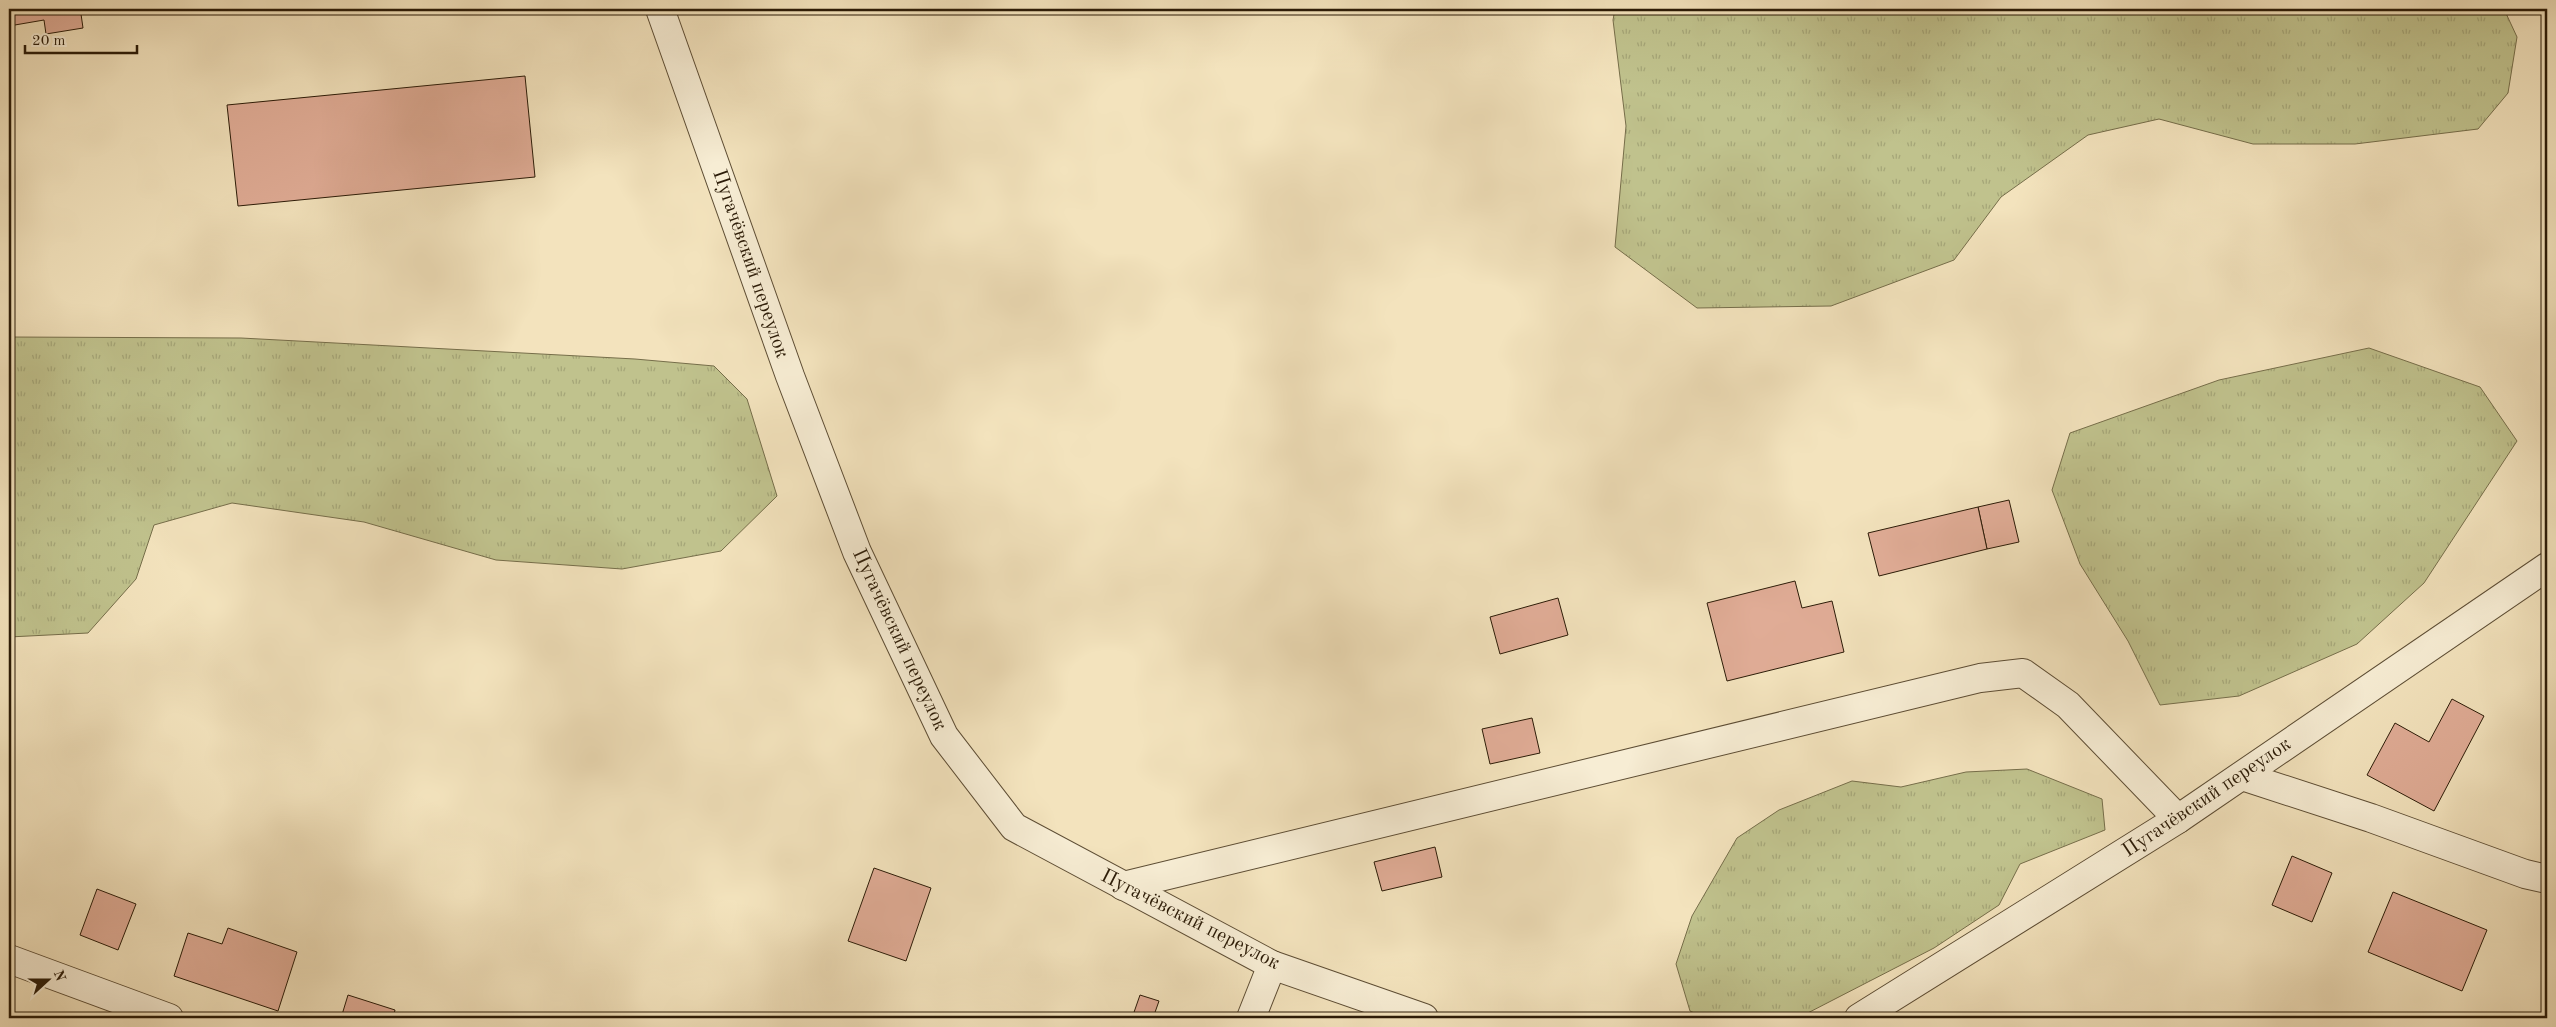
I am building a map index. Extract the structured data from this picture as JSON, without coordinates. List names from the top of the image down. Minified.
{"streets":{"street":["Пугачёвский переулок"]},"scale_bar":"20 m","north":"right"}
